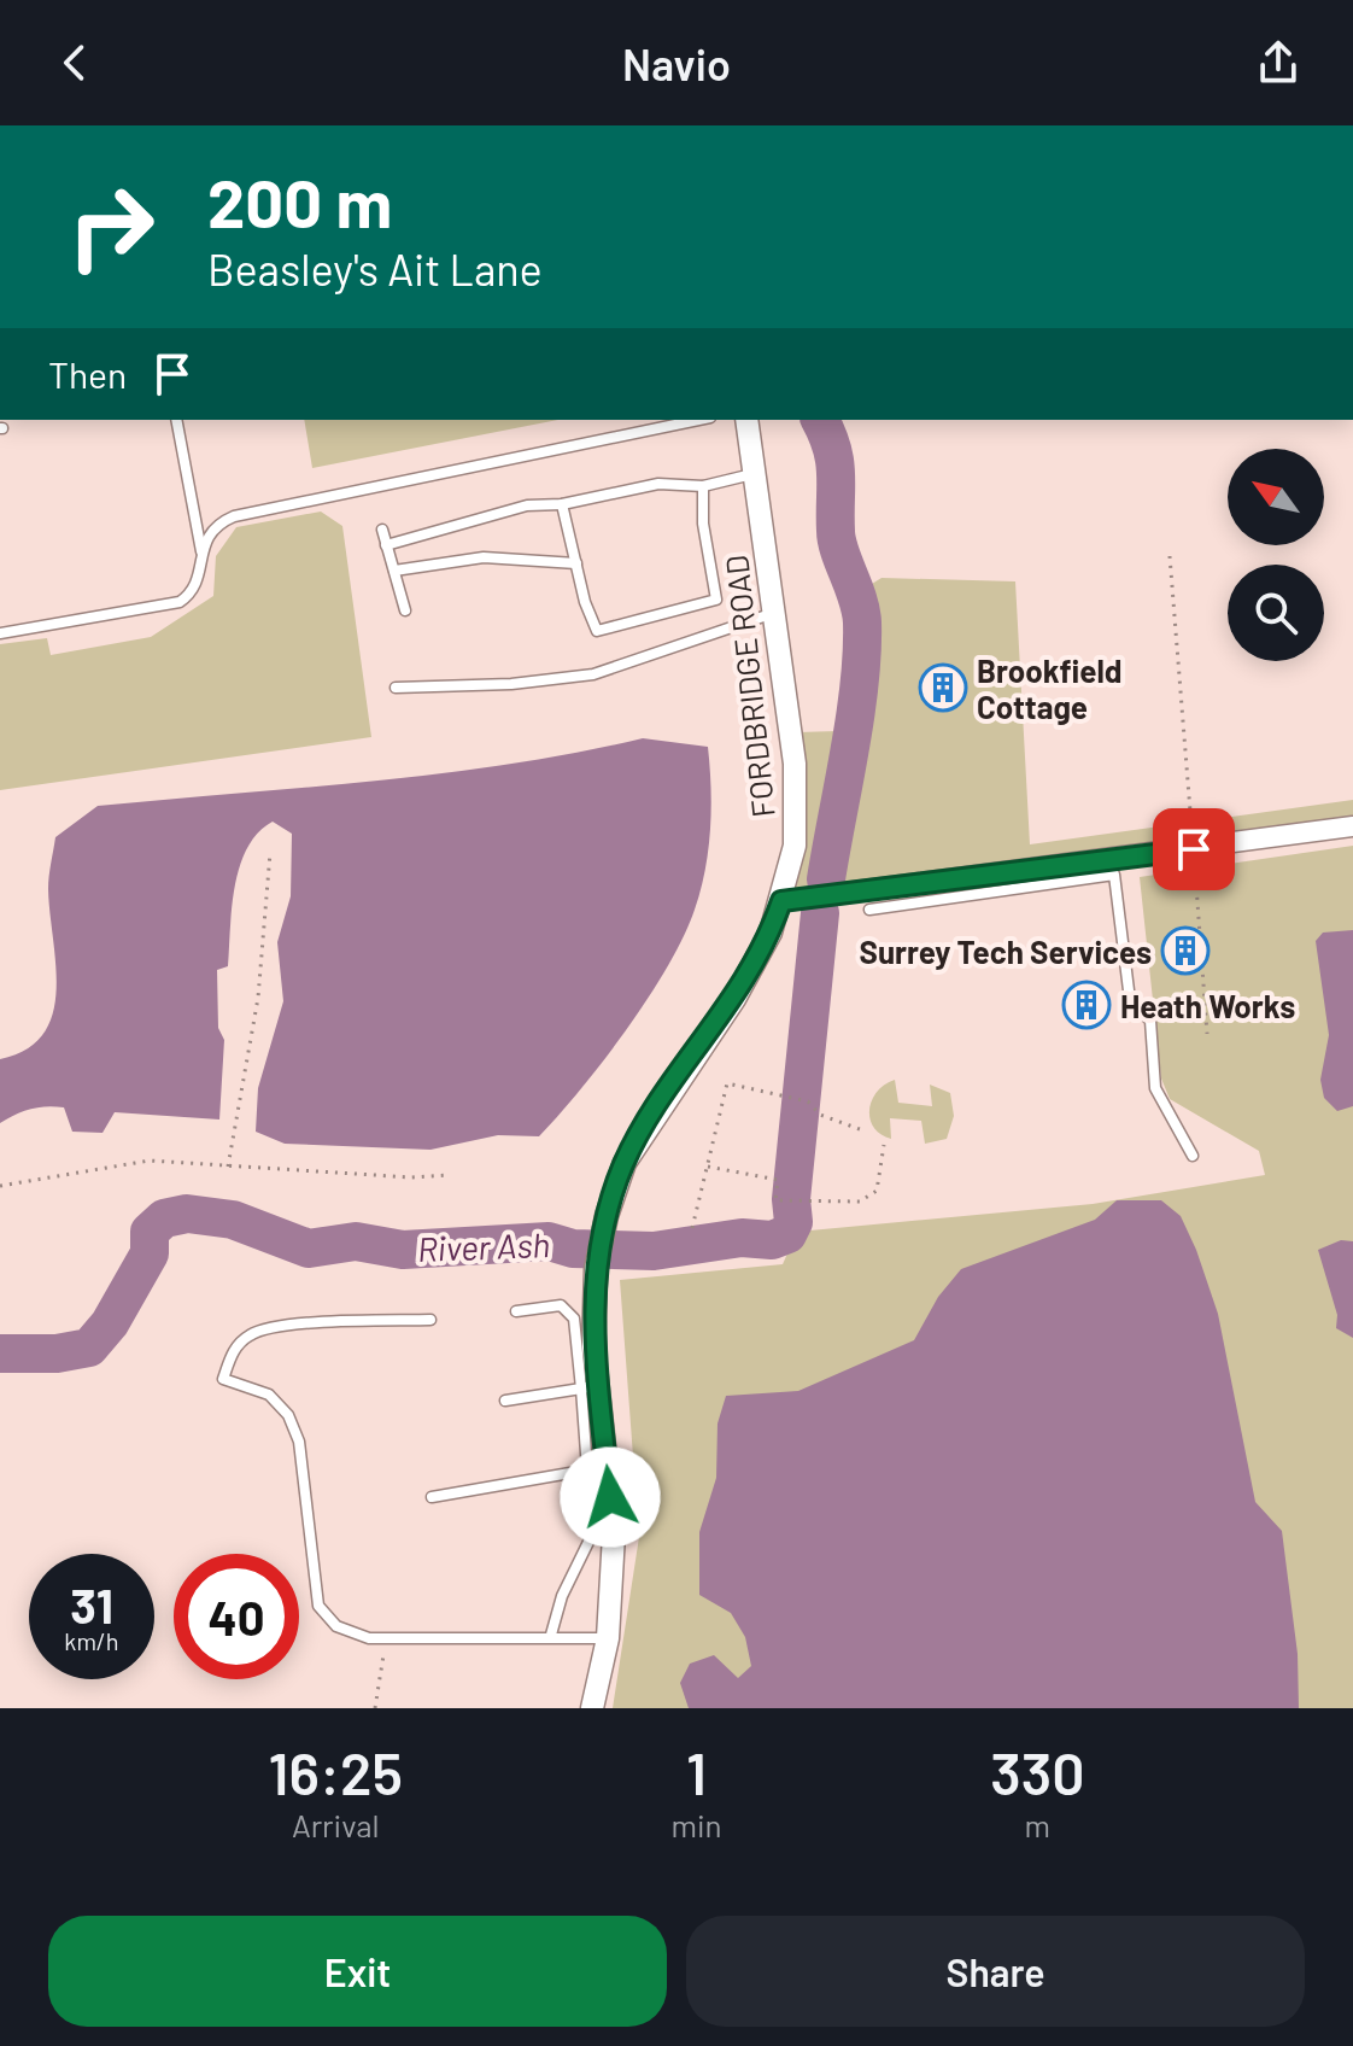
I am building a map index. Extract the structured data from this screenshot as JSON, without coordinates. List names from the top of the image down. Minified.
{"streets":{"street":["FORDBRIDGE ROAD"]},"water":["River Ash"],"places":{"building":["Brookfield Cottage","Surrey Tech Services","Heath Works"]},"north":"top left","page":{"header":"Navio","turn":["200 m","Beasley's Ait Lane"],"then":"Then","speed":"31 km/h","limit":"40","eta":["16:25","Arrival","1","min","330","m"],"buttons":["Exit","Share"]}}
